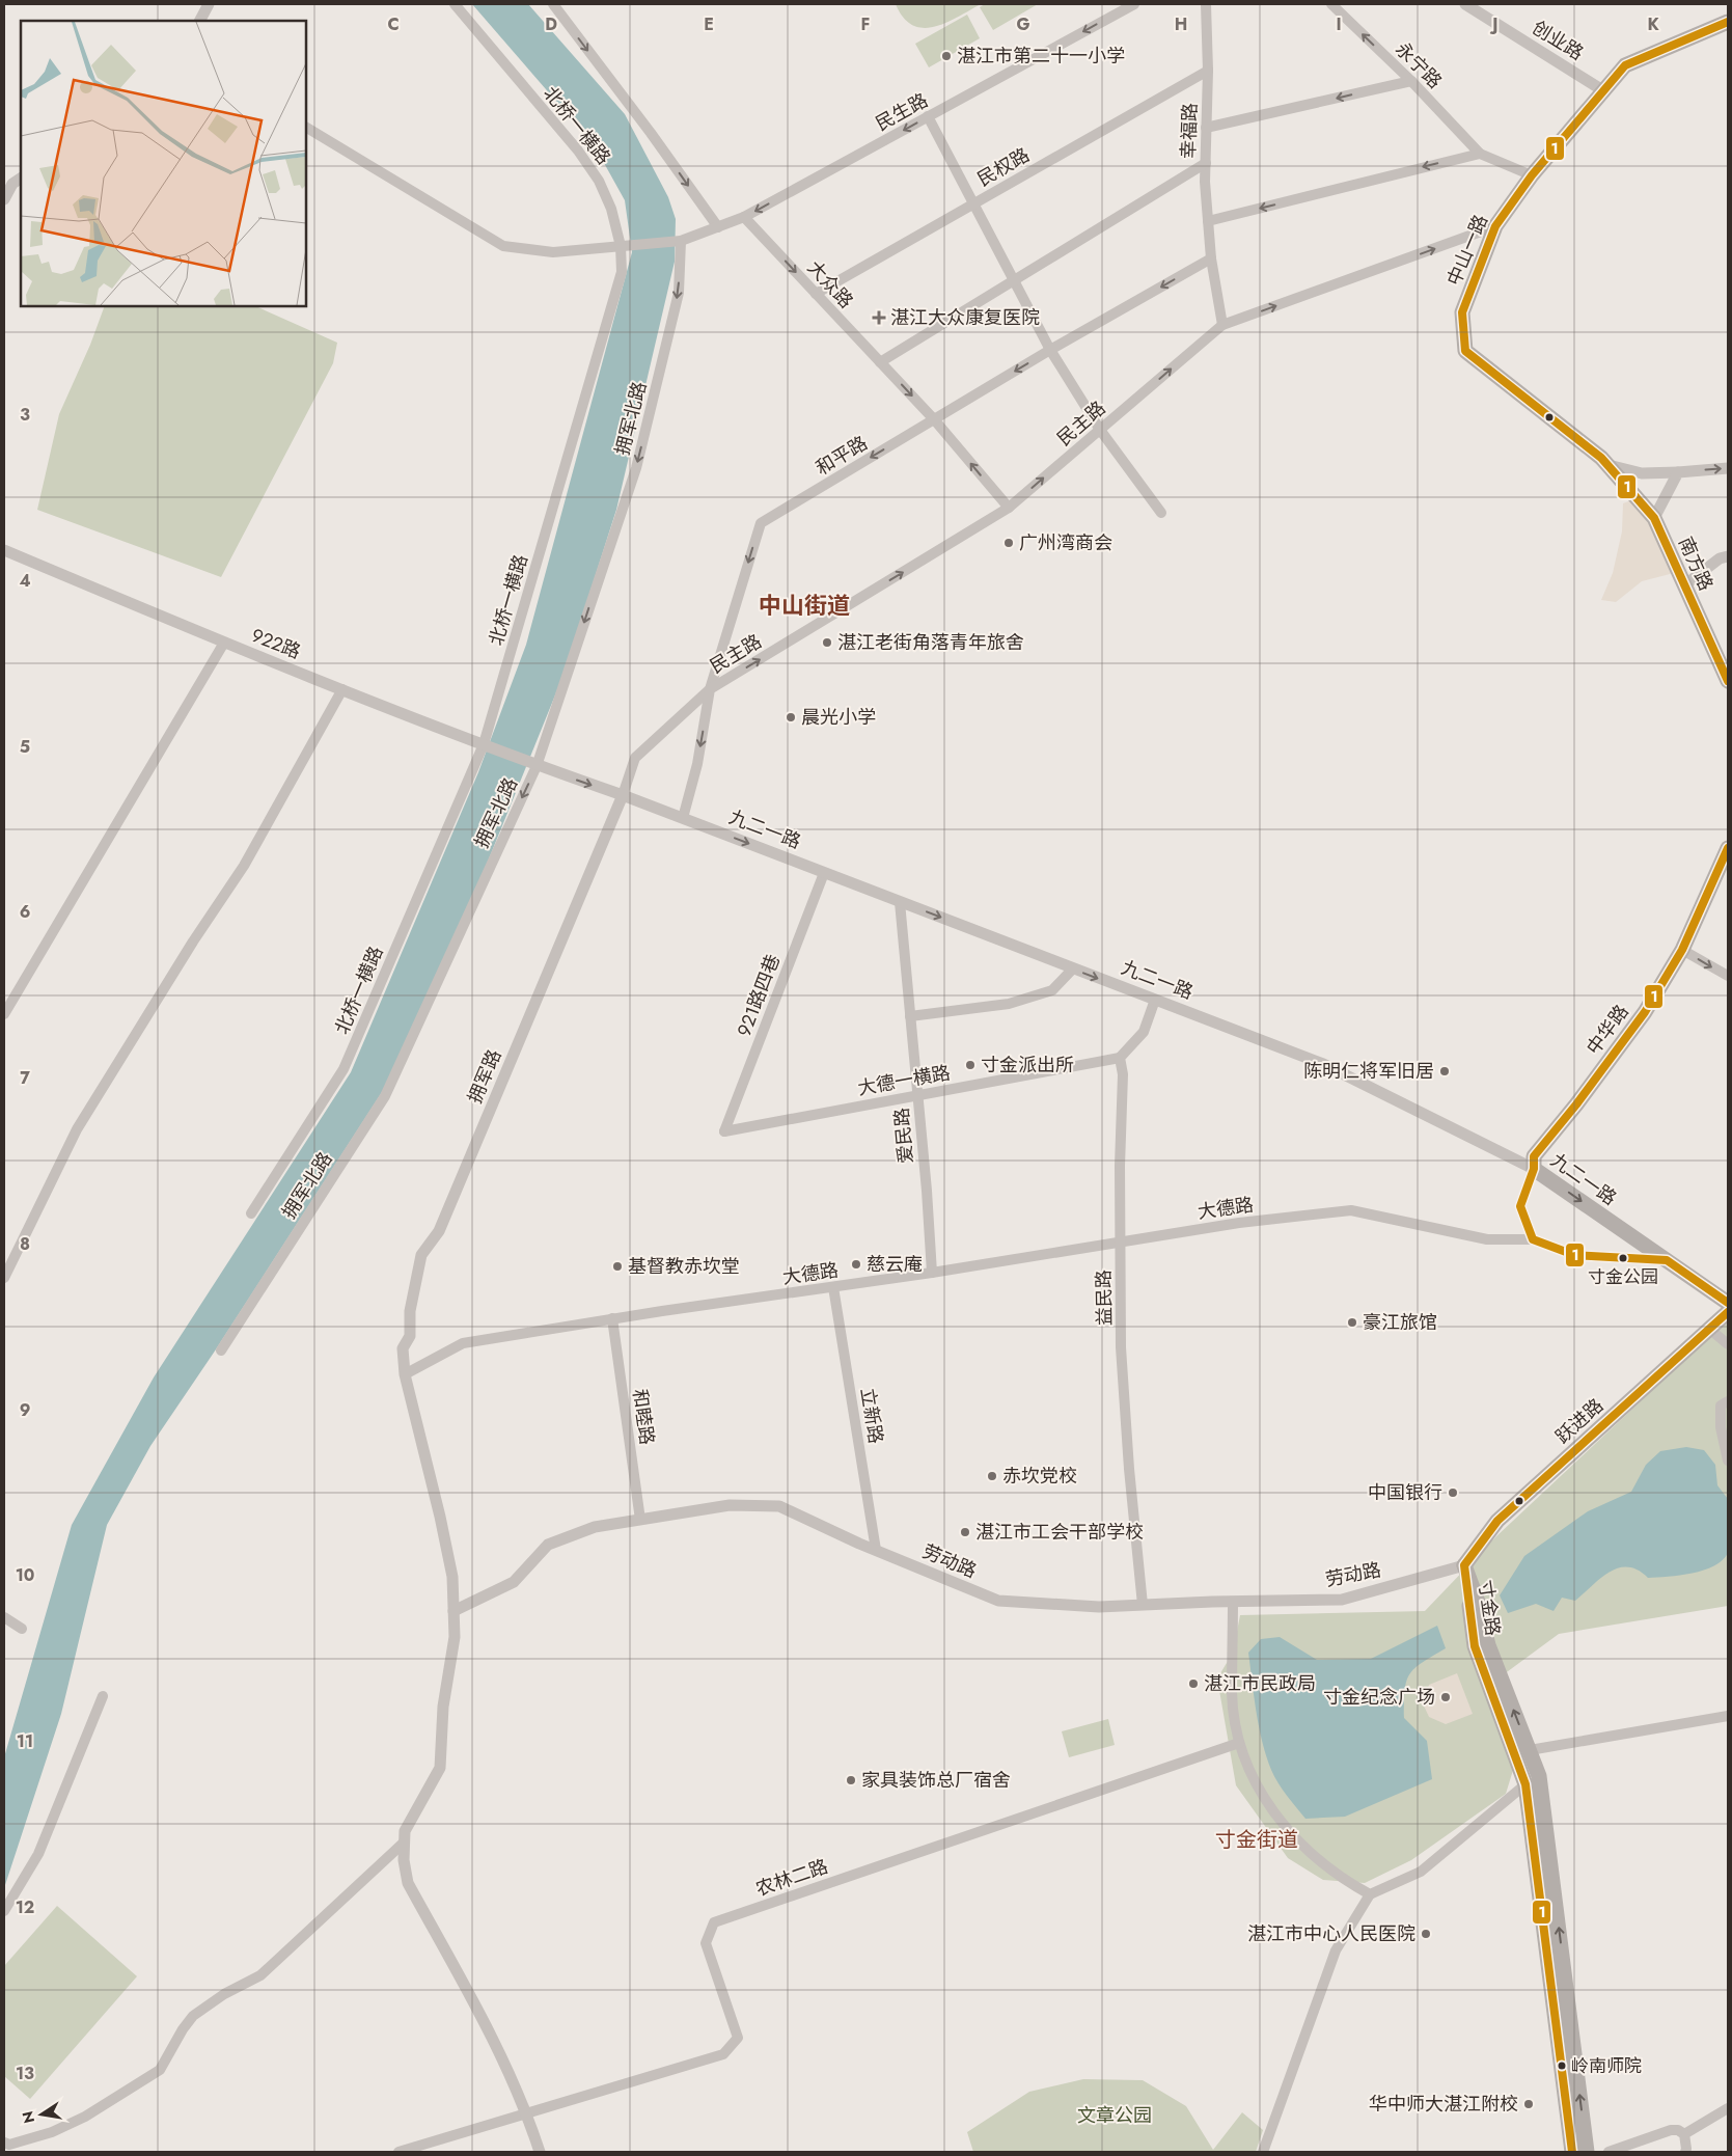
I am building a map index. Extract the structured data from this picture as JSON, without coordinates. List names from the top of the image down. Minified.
{"streets":{"main road":["中山一路","南方路","九二一路","中华路","跃进路","寸金路"],"street":["创业路","永宁路","民生路","北桥一横路","幸福路","民权路","大众路","拥军北路","民主路","和平路","922路","921路四巷","拥军路","大德一横路","爱民路","大德路","益民路","立新路","和睦路","劳动路","农林二路"]},"crossings":[["创业路","中山一路"],["民生路","北桥一横路"],["民生路","大众路"],["民生路","拥军北路"],["北桥一横路","922路"],["幸福路","民权路"],["幸福路","民主路"],["幸福路","和平路"],["民权路","大众路"],["中山一路","民主路"],["中山一路","南方路"],["大众路","民主路"],["大众路","和平路"],["拥军北路","922路"],["拥军北路","九二一路"],["民主路","和平路"],["和平路","九二一路"],["922路","九二一路"],["九二一路","921路四巷"],["九二一路","中华路"],["九二一路","拥军路"],["九二一路","爱民路"],["921路四巷","大德一横路"],["拥军路","大德路"],["拥军路","劳动路"],["大德一横路","爱民路"],["大德一横路","益民路"],["爱民路","大德路"],["大德路","益民路"],["大德路","立新路"],["大德路","和睦路"],["益民路","劳动路"],["立新路","劳动路"],["和睦路","劳动路"],["跃进路","劳动路"],["跃进路","寸金路"],["劳动路","寸金路"]],"one_way":["永宁路","民生路","拥军北路","民主路","九二一路"],"districts":["中山街道","寸金街道"],"parks":["文章公园"],"places":{"other":["湛江市第二十一小学","广州湾商会","湛江老街角落青年旅舍","晨光小学","寸金派出所","陈明仁将军旧居","寸金公园","慈云庵","基督教赤坎堂","豪江旅馆","赤坎党校","中国银行","湛江市工会干部学校","湛江市民政局","寸金纪念广场","家具装饰总厂宿舍","湛江市中心人民医院","岭南师院","华中师大湛江附校"],"health":["湛江大众康复医院"]},"lines":["transit line 1"],"north":"left","grid":{"columns":["C","D","E","F","G","H","I","J","K"],"rows":["3","4","5","6","7","8","9","10","11","12","13"]}}
